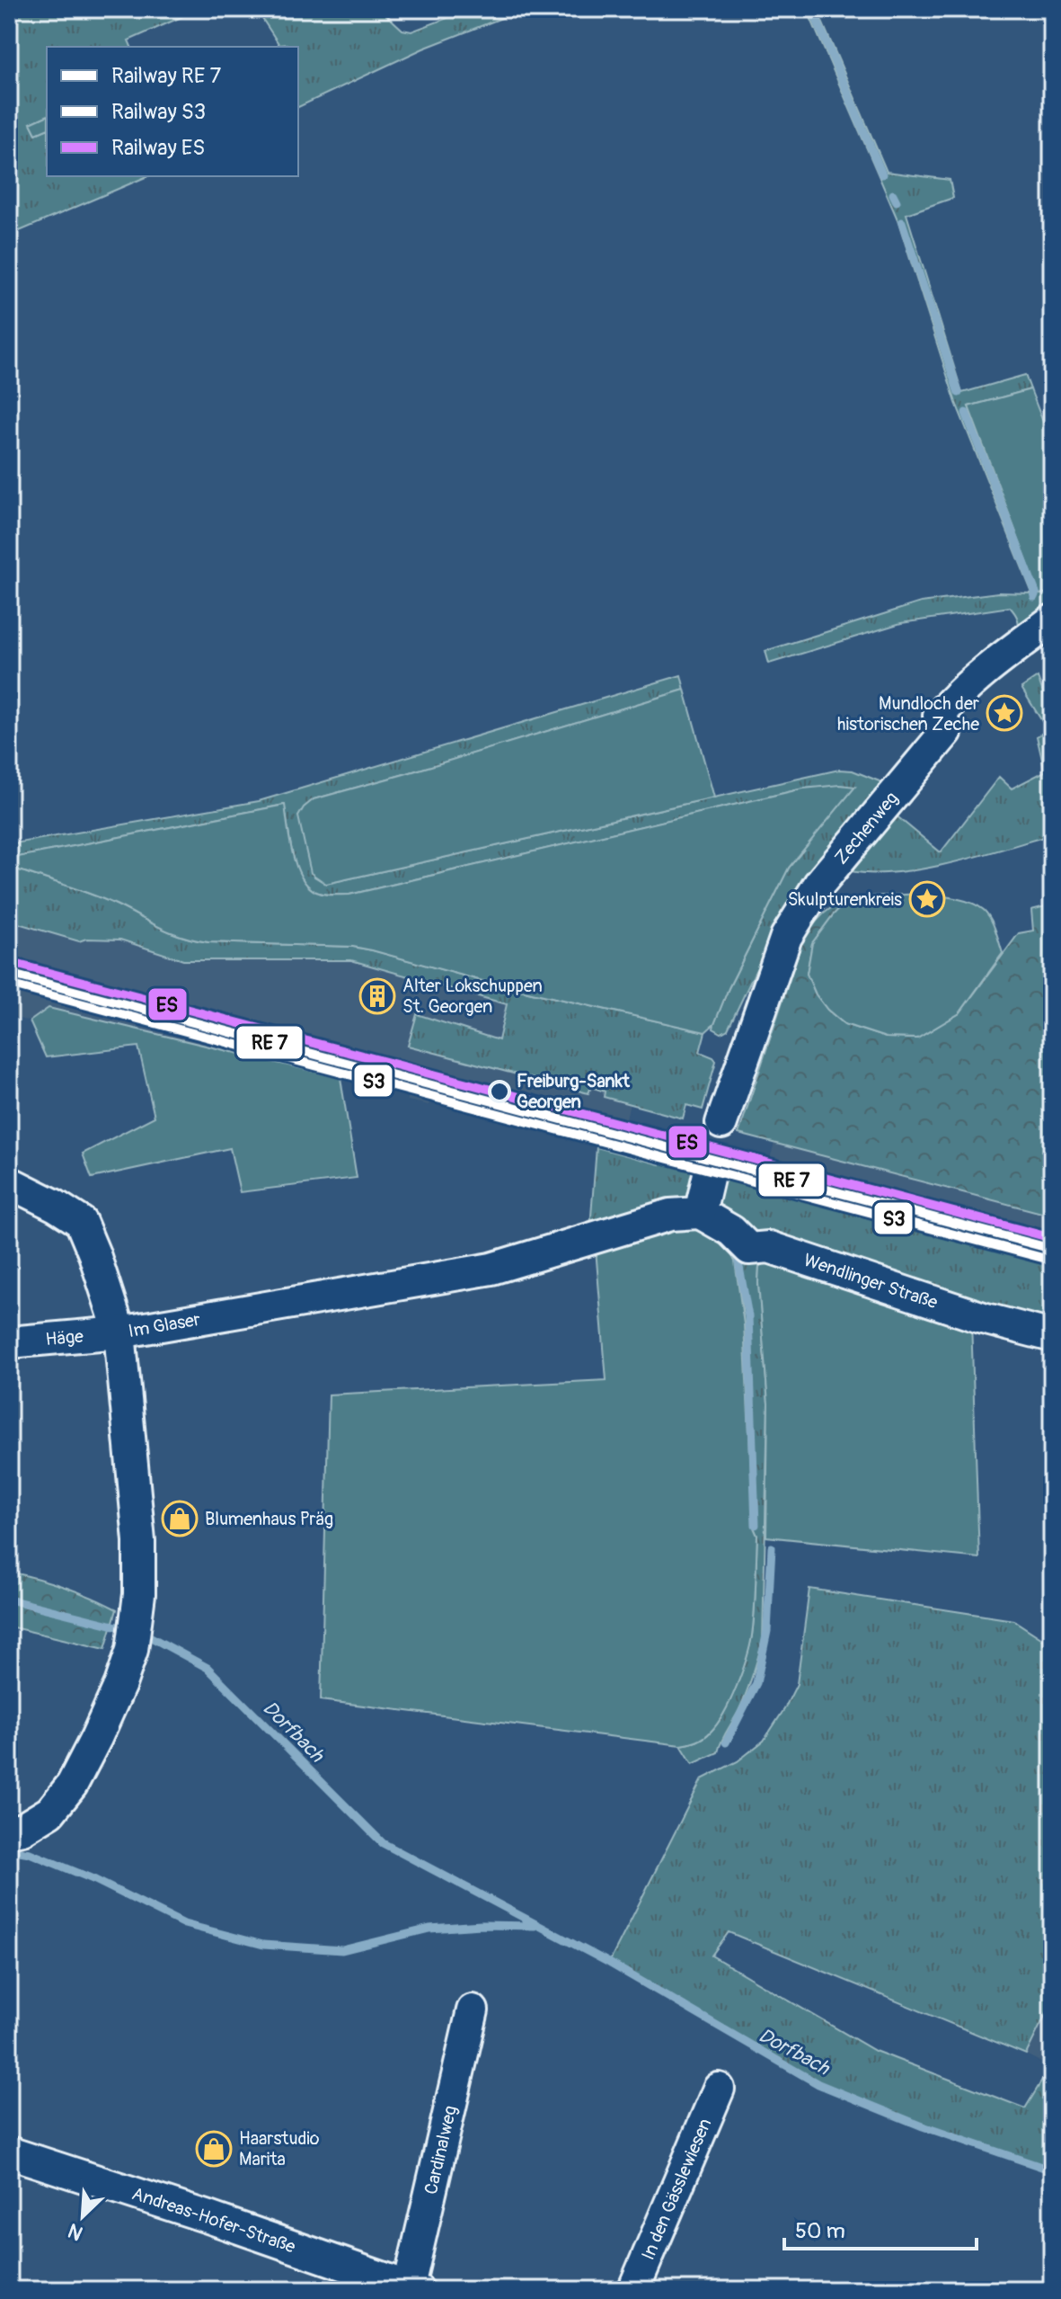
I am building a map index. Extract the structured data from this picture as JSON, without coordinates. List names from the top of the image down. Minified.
{"streets":{"street":["Zechenweg","Wendlinger Straße","Im Glaser","Häge","Cardinalweg","In den Gässlewiesen","Andreas-Hofer-Straße"]},"crossings":[["Wendlinger Straße","Im Glaser"],["Im Glaser","Häge"],["Cardinalweg","Andreas-Hofer-Straße"]],"water":["Dorfbach"],"places":{"place":["Mundloch der historischen Zeche","Skulpturenkreis"],"building":["Alter Lokschuppen St. Georgen"],"other":["Freiburg-Sankt Georgen"],"shop":["Blumenhaus Präg","Haarstudio Marita"]},"lines":["rail line ES","rail line S3"],"legend":["Railway RE 7","Railway S3","Railway ES"],"scale_bar":"50 m","north":"bottom left"}
